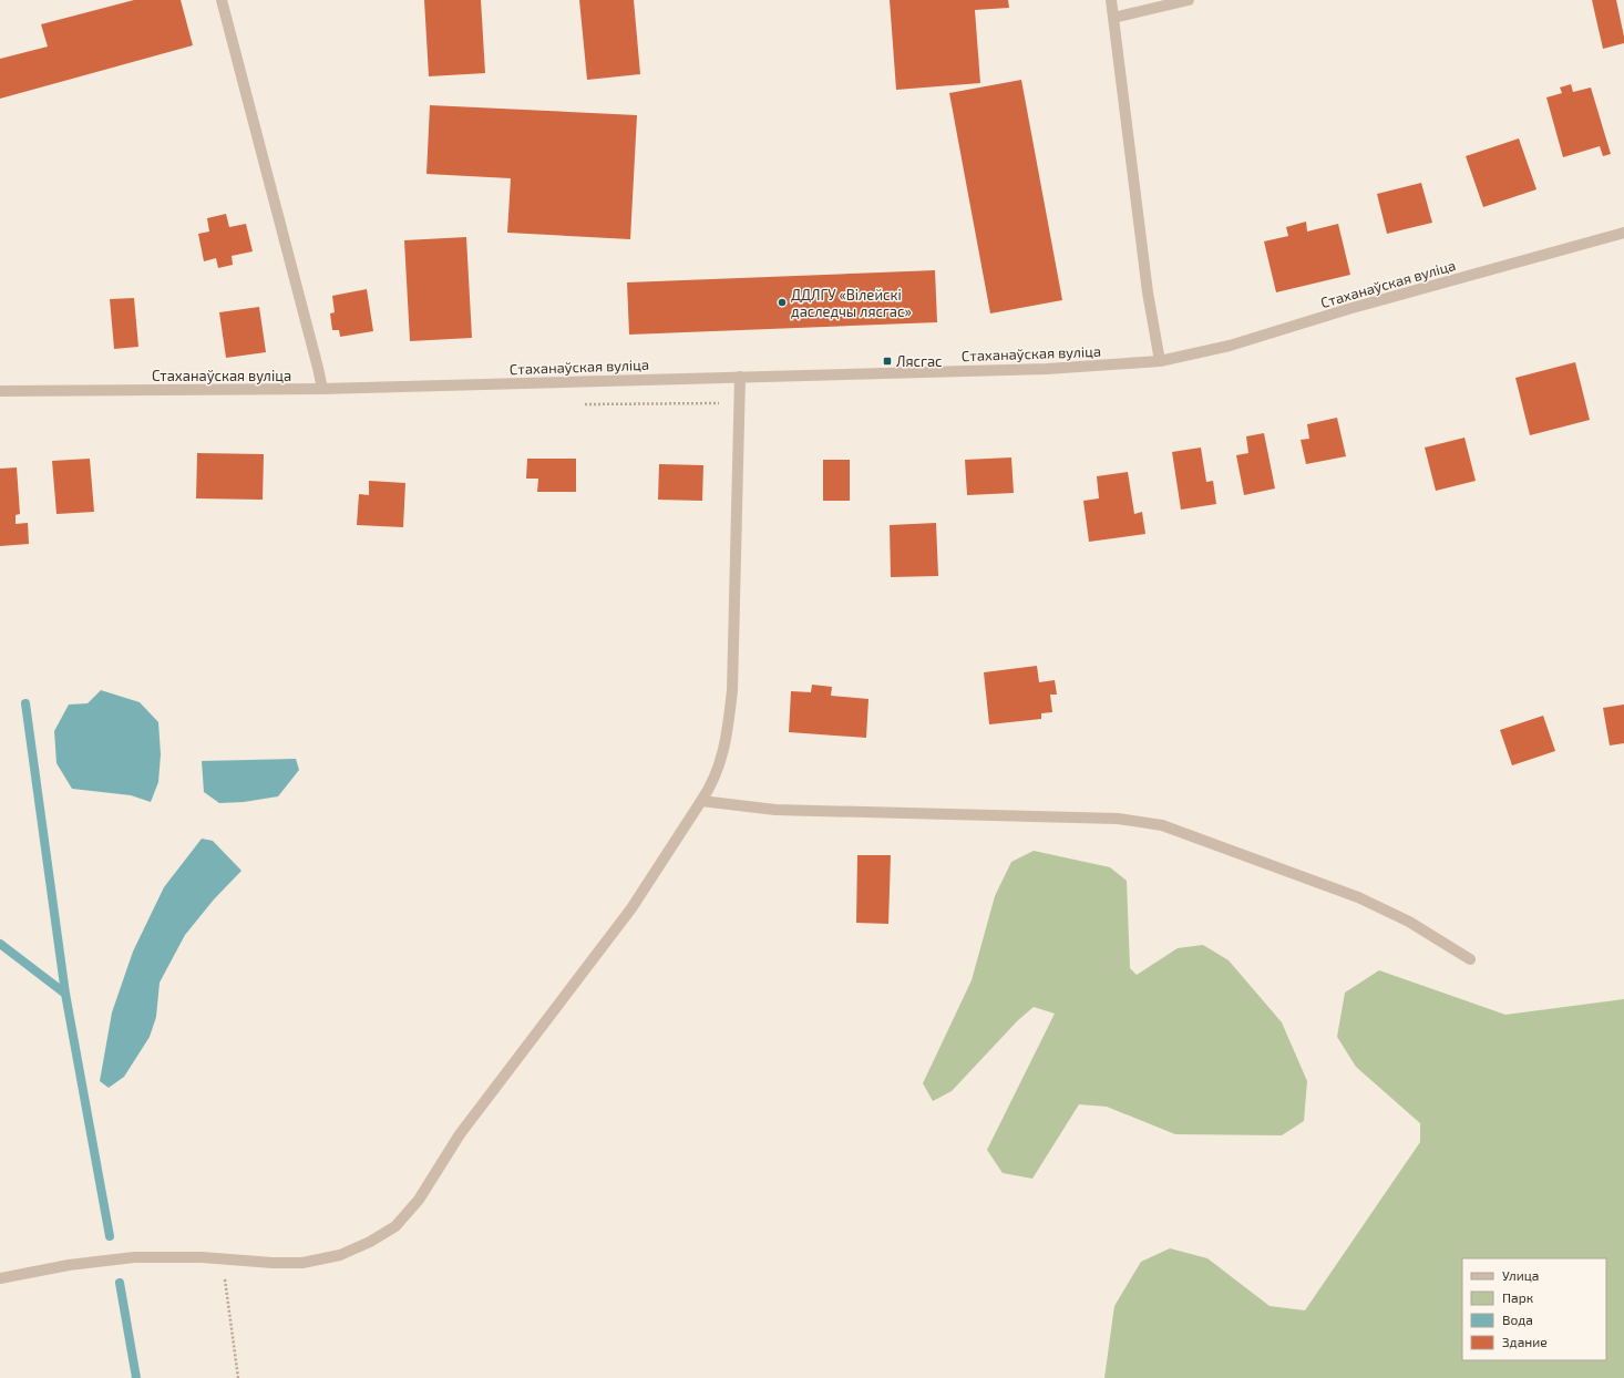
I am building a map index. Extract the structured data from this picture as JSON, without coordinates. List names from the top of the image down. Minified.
{"streets":{"street":["Стаханаўская вуліца"]},"places":{"other":["ДДЛГУ «Вілейскі даследчы лясгас»"],"transit":["Лясгас"]},"legend":["Улица","Парк","Вода","Здание"]}
